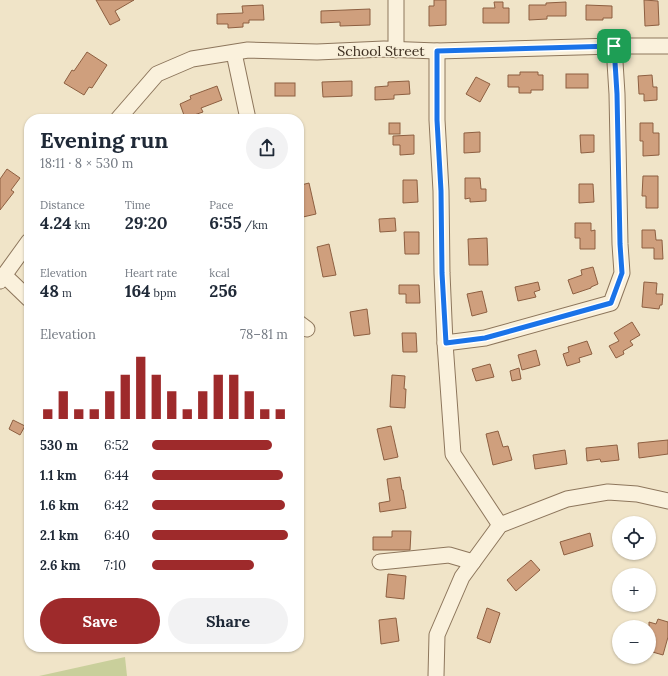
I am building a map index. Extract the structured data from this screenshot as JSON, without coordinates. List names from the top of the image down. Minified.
{"streets":{"street":["School Street"]},"page":{"heading":["Evening run","18:11 · 8 × 530 m"],"stats":[["Distance","4.24 km"],["Time","29:20"],["Pace","6:55 /km"],["Elevation","48 m"],["Heart rate","164 bpm"],["kcal","256"]],"chart":["Elevation","78–81 m"],"list":[{"name":"530 m","note":"6:52"},{"name":"1.1 km","note":"6:44"},{"name":"1.6 km","note":"6:42"},{"name":"2.1 km","note":"6:40"},{"name":"2.6 km","note":"7:10"}],"map_buttons":["+","−"],"buttons":["Save","Share"]}}
